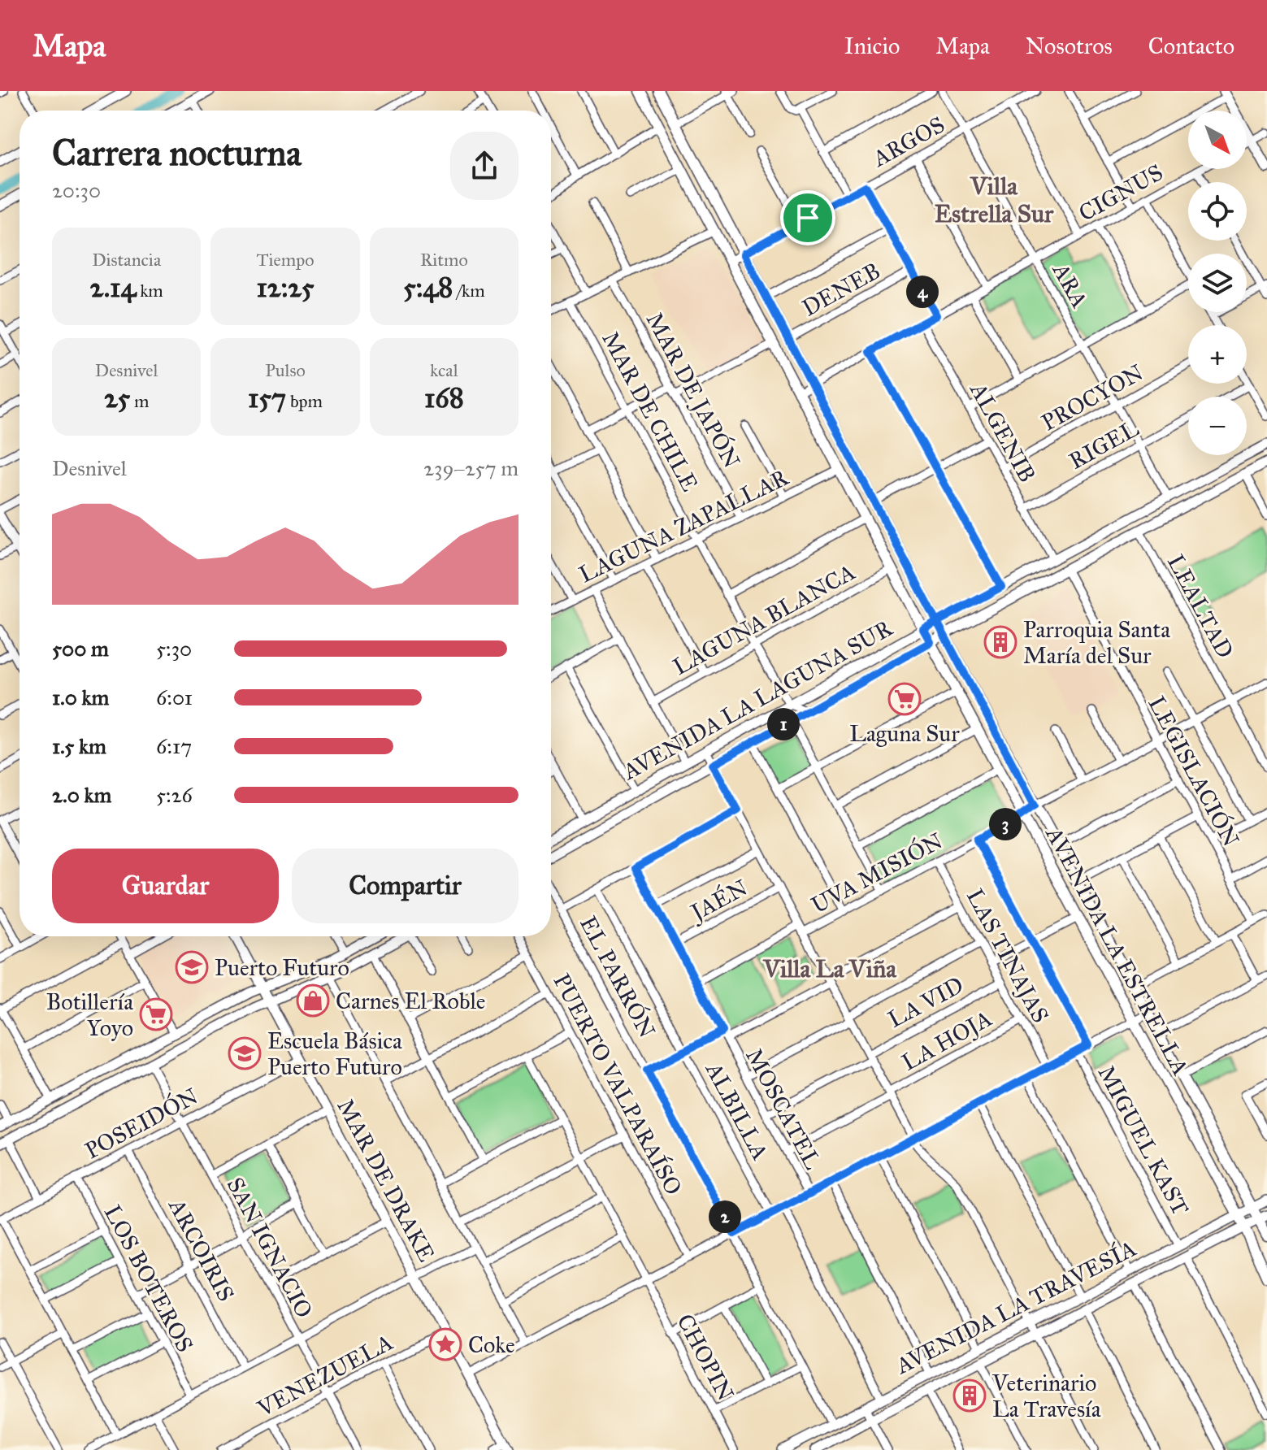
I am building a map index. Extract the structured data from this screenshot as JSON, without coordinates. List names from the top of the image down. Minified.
{"streets":{"main road":["AVENIDA LA ESTRELLA"],"street":["ARGOS","CIGNUS","ARA","DENEB","MAR DE JAPÓN","PROCYON","MAR DE CHILE","ALGENIB","RIGEL","LAGUNA ZAPALLAR","LEALTAD","LAGUNA BLANCA","AVENIDA LA LAGUNA SUR","LEGISLACIÓN","UVA MISIÓN","JAÉN","LAS TINAJAS","EL PARRÓN","LA VID","LA HOJA","PUERTO VALPARAÍSO","MOSCATEL","ALBILLA","POSEIDÓN","MIGUEL KAST","MAR DE DRAKE","SAN IGNACIO","ARCOIRIS","LOS BOTEROS","AVENIDA LA TRAVESÍA","CHOPIN","VENEZUELA"]},"crossings":[["ARGOS","ARA"],["ARGOS","AVENIDA LA ESTRELLA"],["CIGNUS","ARA"],["CIGNUS","ALGENIB"],["CIGNUS","AVENIDA LA ESTRELLA"],["ARA","PROCYON"],["ARA","RIGEL"],["ARA","AVENIDA LA LAGUNA SUR"],["DENEB","AVENIDA LA ESTRELLA"],["MAR DE JAPÓN","LAGUNA ZAPALLAR"],["PROCYON","ALGENIB"],["MAR DE CHILE","LAGUNA ZAPALLAR"],["MAR DE CHILE","LAGUNA BLANCA"],["MAR DE CHILE","AVENIDA LA LAGUNA SUR"],["ALGENIB","RIGEL"],["ALGENIB","AVENIDA LA LAGUNA SUR"],["LAGUNA ZAPALLAR","AVENIDA LA ESTRELLA"],["LEALTAD","AVENIDA LA LAGUNA SUR"],["LEALTAD","UVA MISIÓN"],["LAGUNA BLANCA","AVENIDA LA ESTRELLA"],["AVENIDA LA LAGUNA SUR","LEGISLACIÓN"],["AVENIDA LA LAGUNA SUR","AVENIDA LA ESTRELLA"],["LEGISLACIÓN","UVA MISIÓN"],["UVA MISIÓN","AVENIDA LA ESTRELLA"],["UVA MISIÓN","LAS TINAJAS"],["JAÉN","MOSCATEL"],["AVENIDA LA ESTRELLA","AVENIDA LA TRAVESÍA"],["LAS TINAJAS","LA VID"],["LAS TINAJAS","LA HOJA"],["EL PARRÓN","AVENIDA LA TRAVESÍA"],["LA VID","MOSCATEL"],["LA HOJA","MOSCATEL"],["POSEIDÓN","MAR DE DRAKE"],["POSEIDÓN","SAN IGNACIO"],["POSEIDÓN","ARCOIRIS"],["POSEIDÓN","LOS BOTEROS"],["MIGUEL KAST","AVENIDA LA TRAVESÍA"],["MAR DE DRAKE","VENEZUELA"],["SAN IGNACIO","VENEZUELA"]],"districts":["Villa Estrella Sur","Villa La Viña"],"places":{"building":["Parroquia Santa María del Sur","Veterinario La Travesía"],"supermarket":["Laguna Sur","Botillería Yoyo"],"school or university":["Puerto Futuro","Escuela Básica Puerto Futuro"],"shop":["Carnes El Roble"],"place":["Coke"]},"north":"bottom right","page":{"header":"Mapa","nav":["Inicio","Mapa","Nosotros","Contacto"],"map_buttons":["+","−"],"heading":["Carrera nocturna","20:30"],"stats":[["Distancia","2.14 km"],["Tiempo","12:25"],["Ritmo","5:48 /km"],["Desnivel","25 m"],["Pulso","157 bpm"],["kcal","168"]],"pins":["4","1","3","2"],"chart":["Desnivel","239–257 m"],"list":[{"name":"500 m","note":"5:30"},{"name":"1.0 km","note":"6:01"},{"name":"1.5 km","note":"6:17"},{"name":"2.0 km","note":"5:26"}],"buttons":["Guardar","Compartir"]}}
